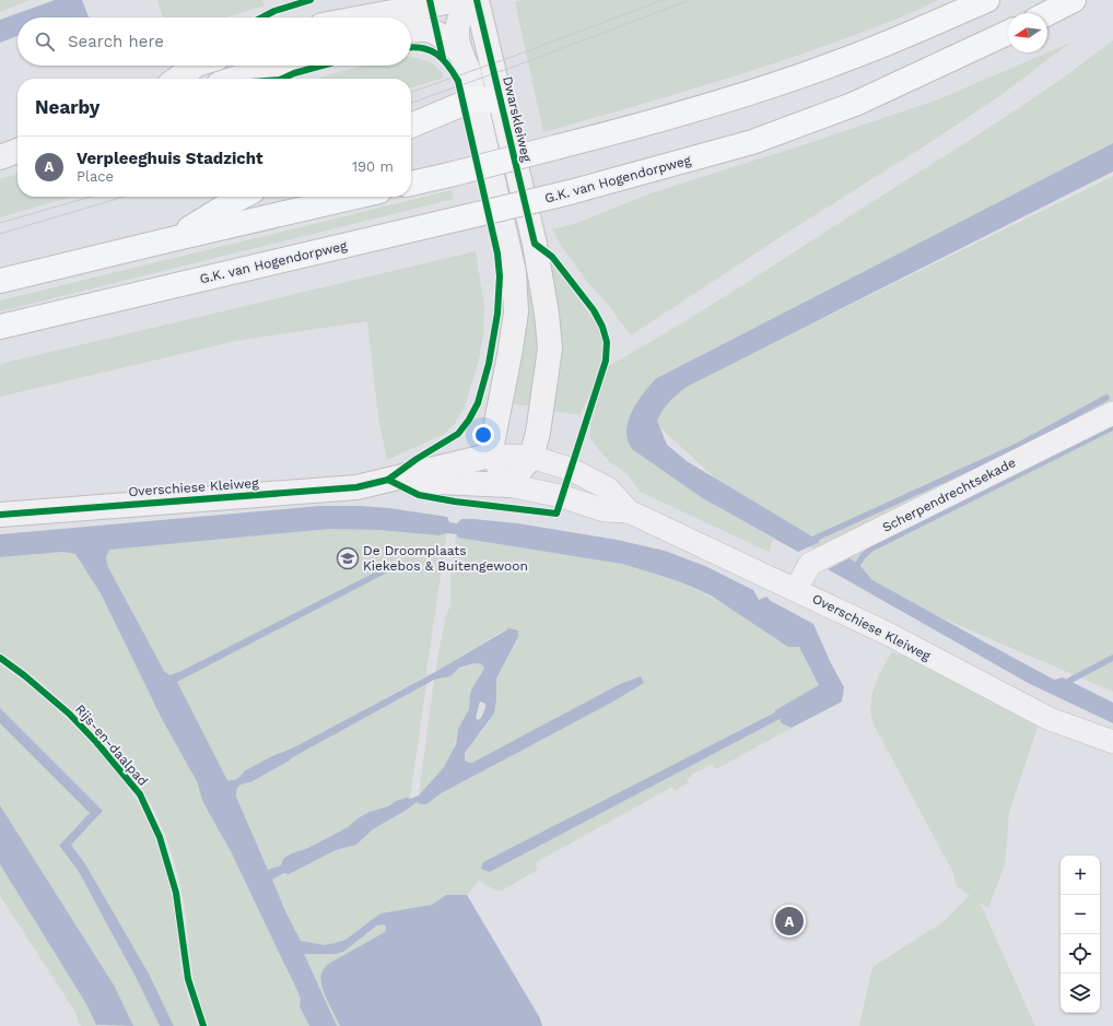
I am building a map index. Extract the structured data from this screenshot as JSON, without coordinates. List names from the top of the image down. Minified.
{"streets":{"main road":["G.K. van Hogendorpweg"],"street":["Dwarskleiweg","Overschiese Kleiweg","Scherpendrechtsekade"],"cycle path":["Rijs-en-daalpad"]},"crossings":[["Dwarskleiweg","Overschiese Kleiweg"],["Overschiese Kleiweg","Scherpendrechtsekade"]],"places":{"school or university":["De Droomplaats Kiekebos & Buitengewoon"]},"north":"left","page":{"search":"Search here","heading":"Nearby","list":[{"mark":"A","name":"Verpleeghuis Stadzicht","note":"Place","value":"190 m"}],"map_buttons":["+","−"],"pins":"A"}}
